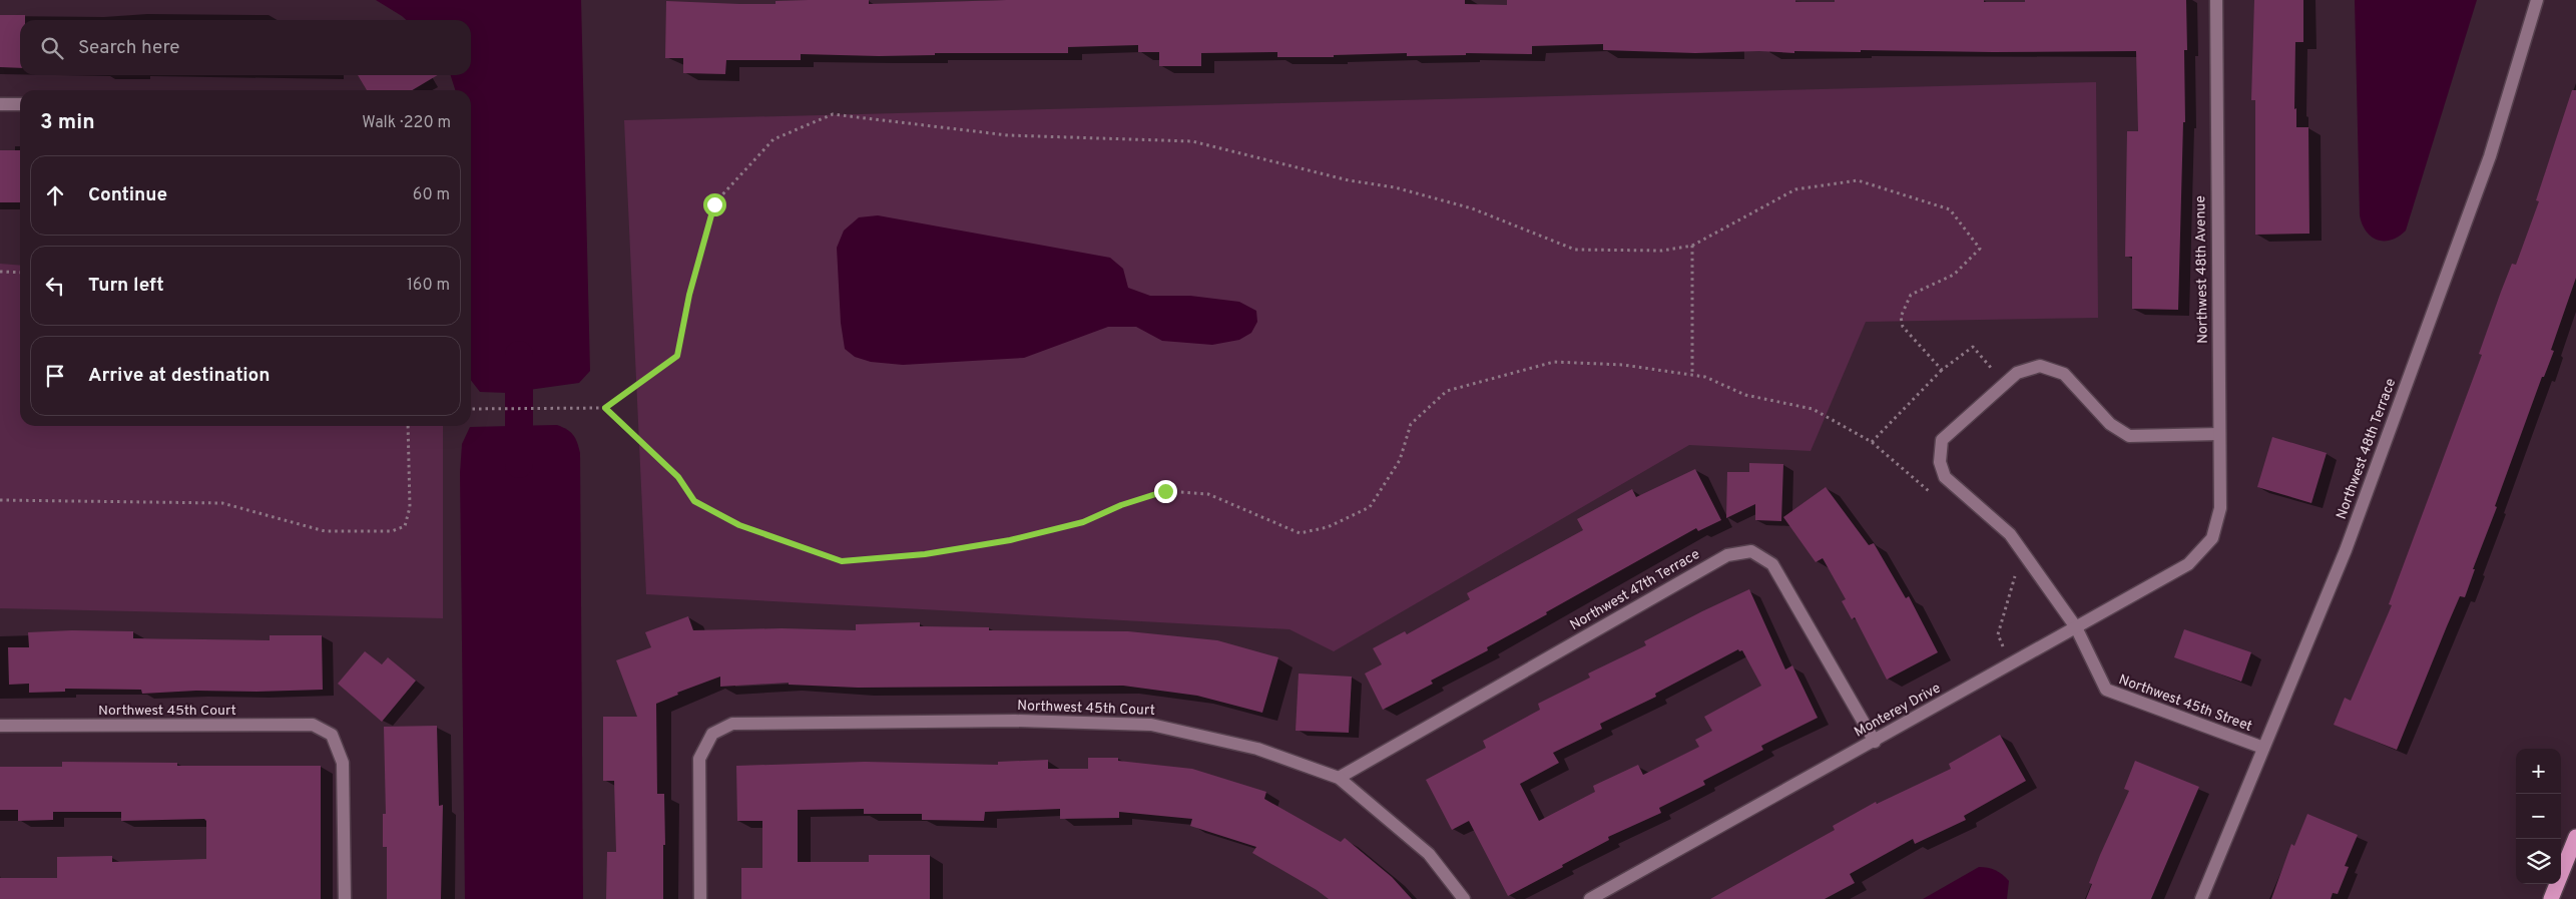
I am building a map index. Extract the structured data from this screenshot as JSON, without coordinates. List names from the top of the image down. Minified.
{"streets":{"street":["Northwest 48th Avenue","Northwest 48th Terrace","Northwest 47th Terrace","Northwest 45th Street","Northwest 45th Court","Monterey Drive"]},"crossings":[["Northwest 48th Avenue","Northwest 45th Street"],["Northwest 48th Avenue","Monterey Drive"],["Northwest 48th Terrace","Northwest 45th Street"],["Northwest 47th Terrace","Northwest 45th Court"],["Northwest 47th Terrace","Monterey Drive"],["Northwest 45th Street","Monterey Drive"]],"page":{"search":"Search here","heading":["3 min","Walk · 220 m"],"list":[["Continue","60 m"],["Turn left","160 m"],"Arrive at destination"],"map_buttons":["+","−"]}}
